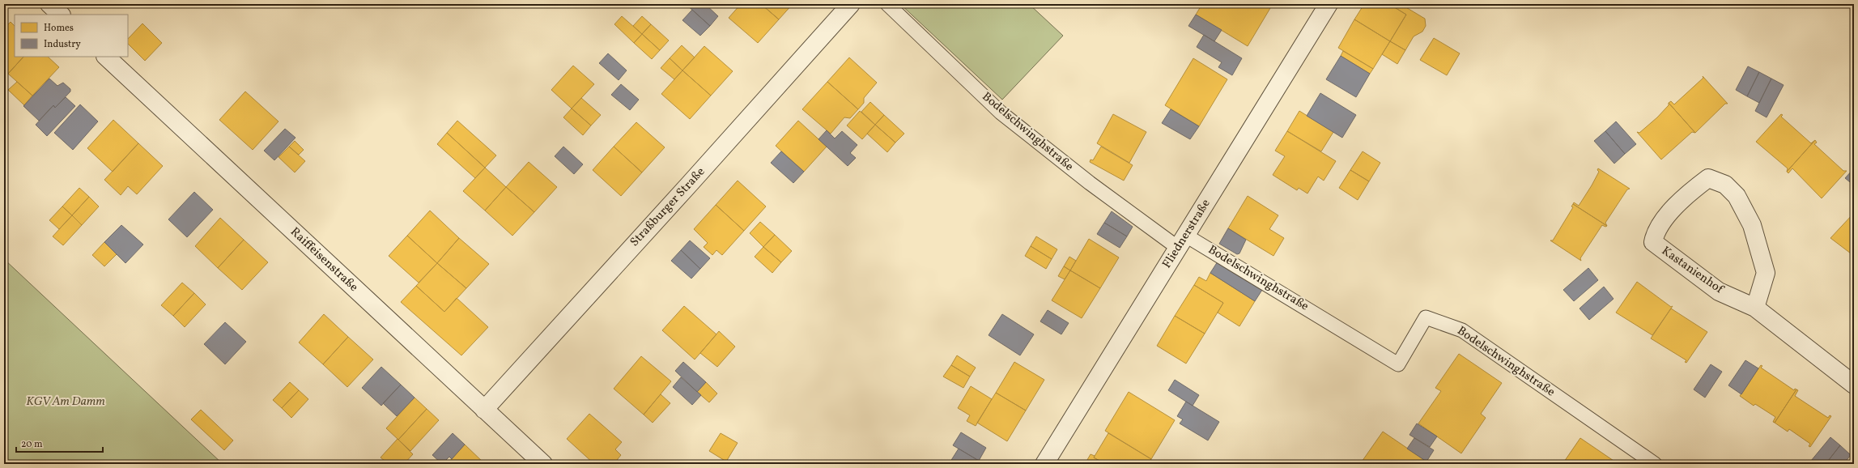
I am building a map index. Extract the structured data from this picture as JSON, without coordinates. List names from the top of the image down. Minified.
{"streets":{"street":["Straßburger Straße","Fliednerstraße","Raiffeisenstraße","Kastanienhof"],"lane":["Bodelschwinghstraße"]},"crossings":[["Bodelschwinghstraße","Fliednerstraße"],["Straßburger Straße","Raiffeisenstraße"]],"parks":["KGV Am Damm"],"legend":["Homes","Industry"],"scale_bar":"20 m"}
